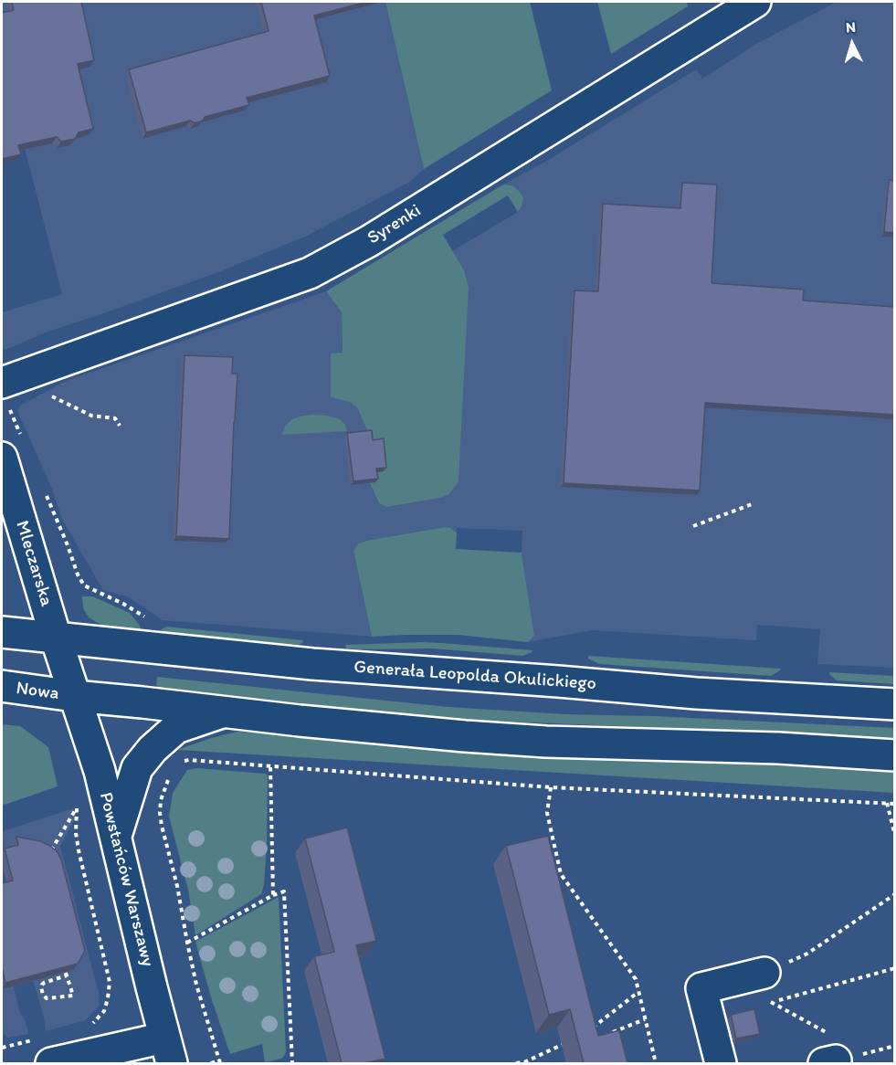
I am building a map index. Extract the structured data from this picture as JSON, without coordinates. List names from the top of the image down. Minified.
{"streets":{"street":["Syrenki","Mleczarska","Generała Leopolda Okulickiego","Nowa","Powstańców Warszawy"]},"crossings":[["Mleczarska","Generała Leopolda Okulickiego"],["Mleczarska","Nowa"],["Mleczarska","Powstańców Warszawy"],["Nowa","Powstańców Warszawy"]],"north":"top"}
